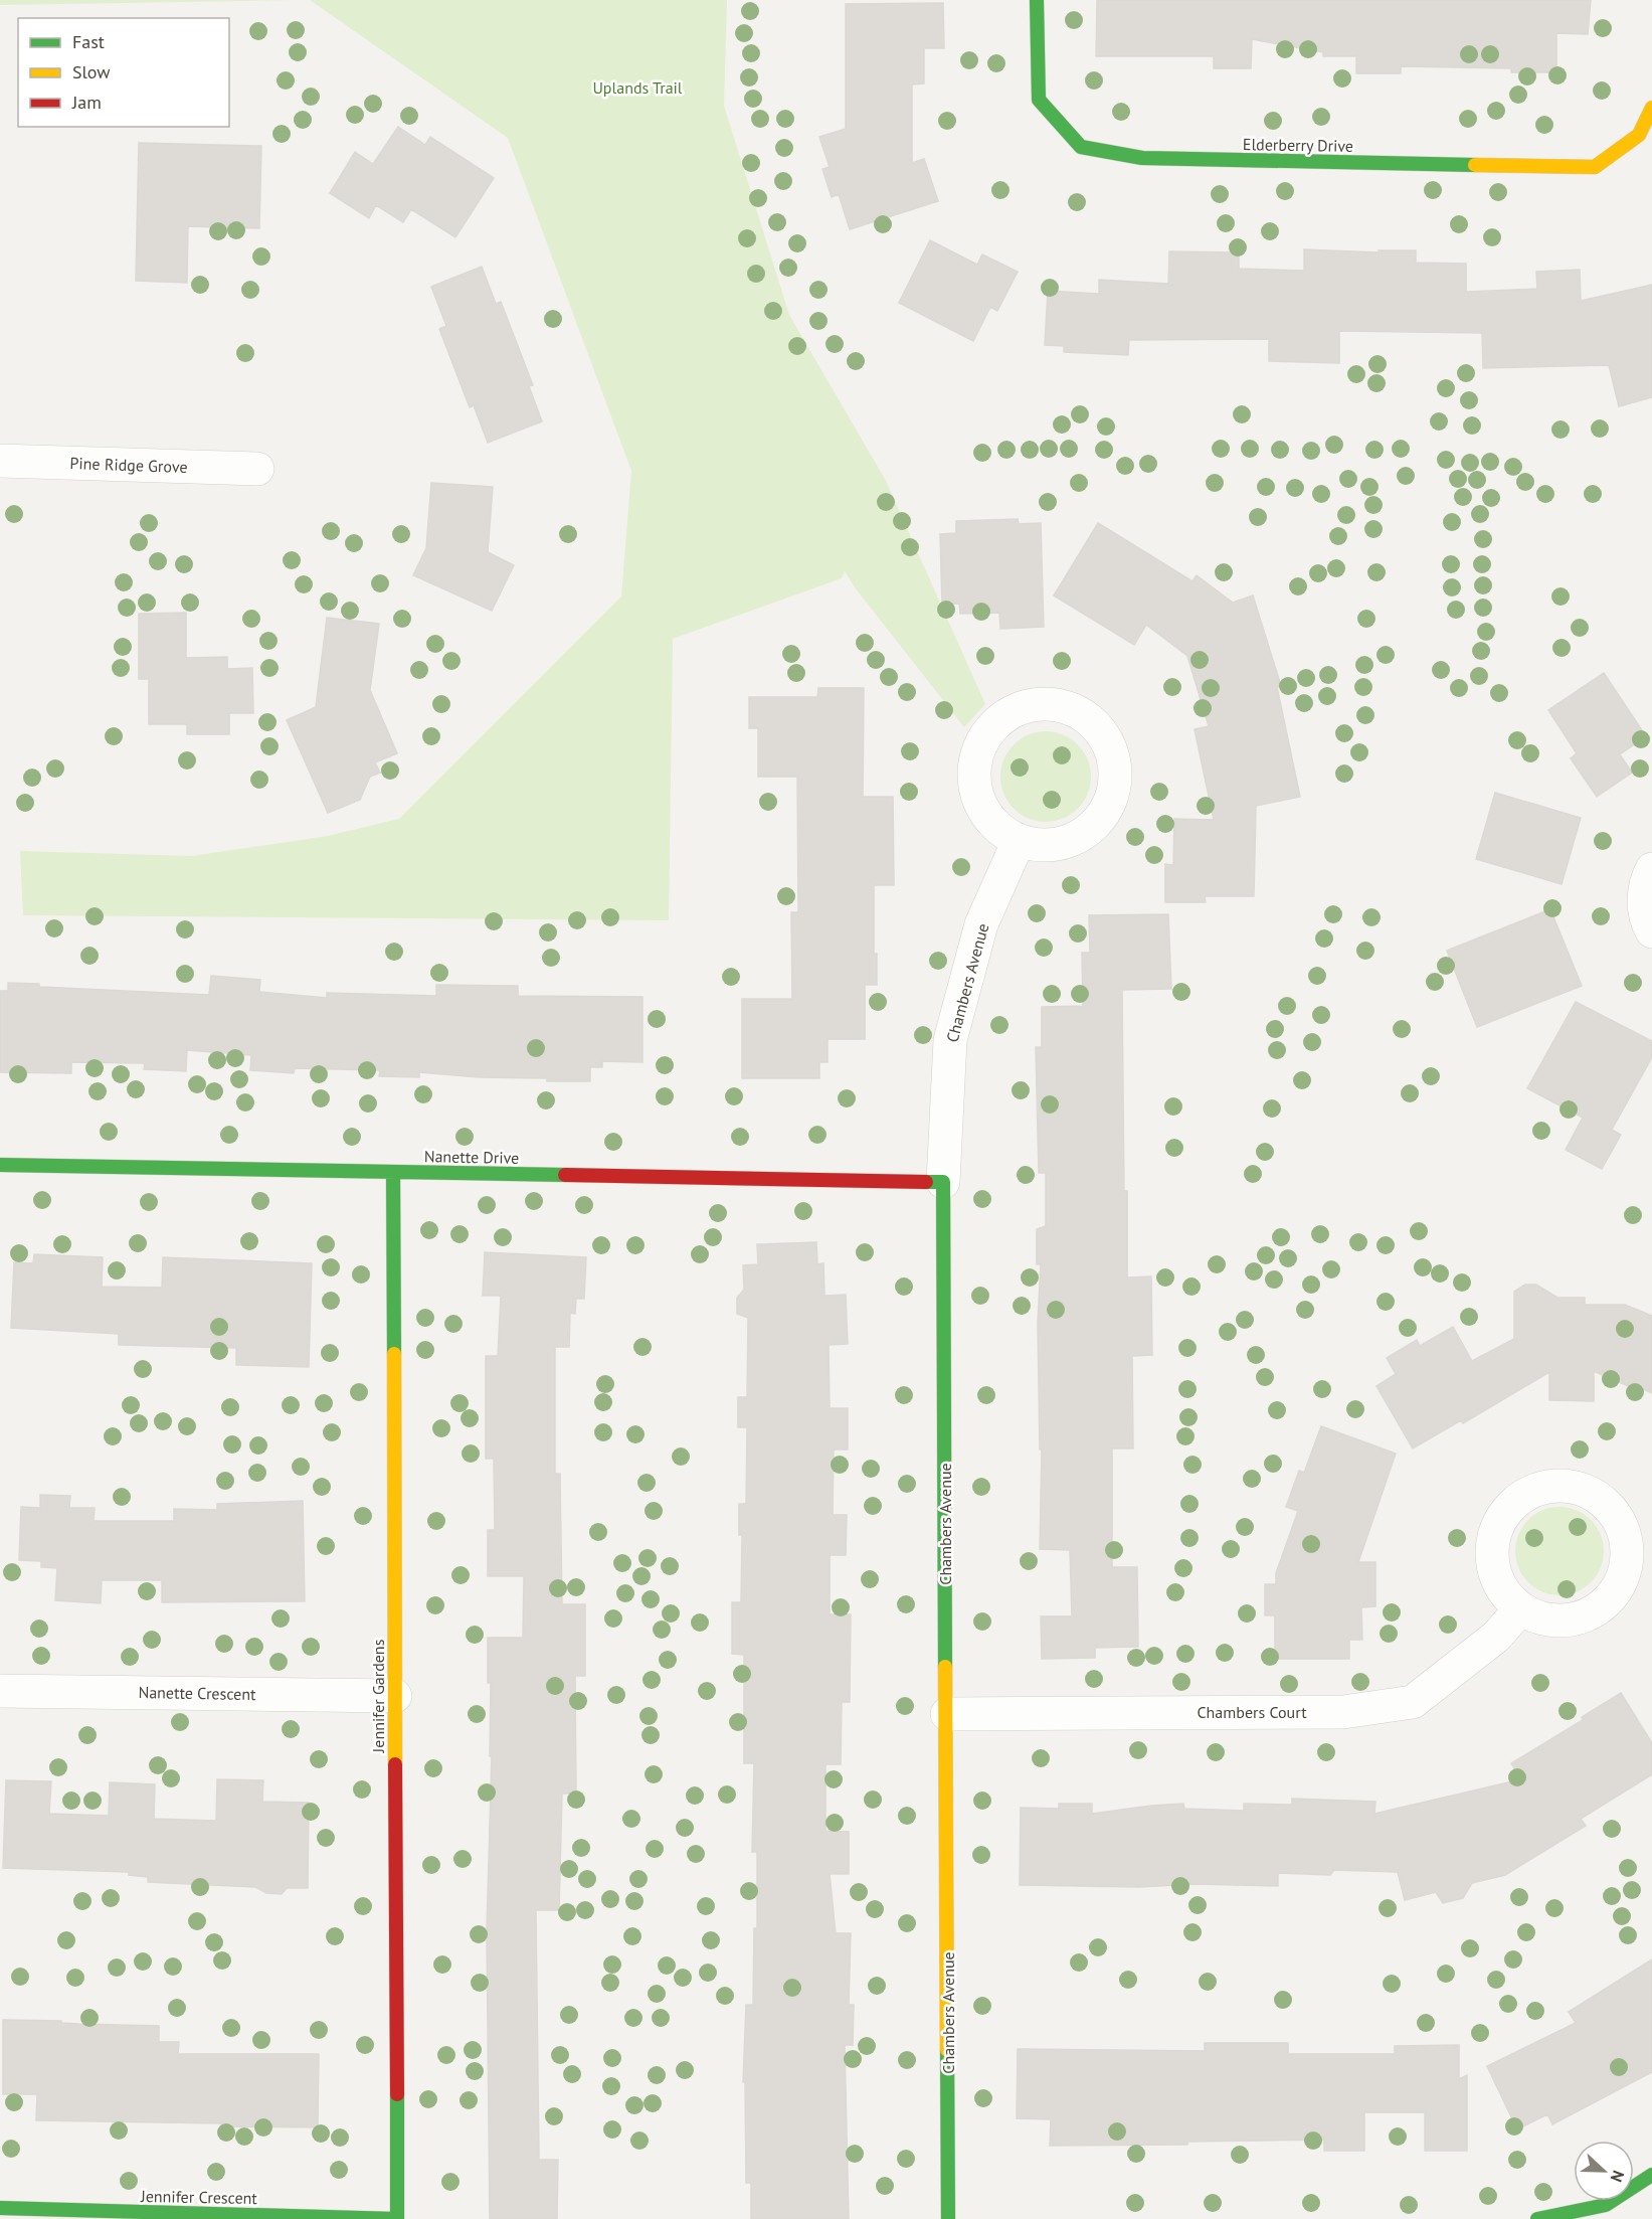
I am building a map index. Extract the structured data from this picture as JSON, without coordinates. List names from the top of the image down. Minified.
{"streets":{"street":["Elderberry Drive","Pine Ridge Grove","Chambers Avenue","Nanette Drive","Nanette Crescent","Jennifer Gardens","Chambers Court","Jennifer Crescent"]},"crossings":[["Chambers Avenue","Nanette Drive"],["Chambers Avenue","Chambers Court"],["Nanette Drive","Jennifer Gardens"],["Nanette Crescent","Jennifer Gardens"],["Jennifer Gardens","Jennifer Crescent"]],"parks":["Uplands Trail"],"legend":["Fast","Slow","Jam"],"north":"right"}
